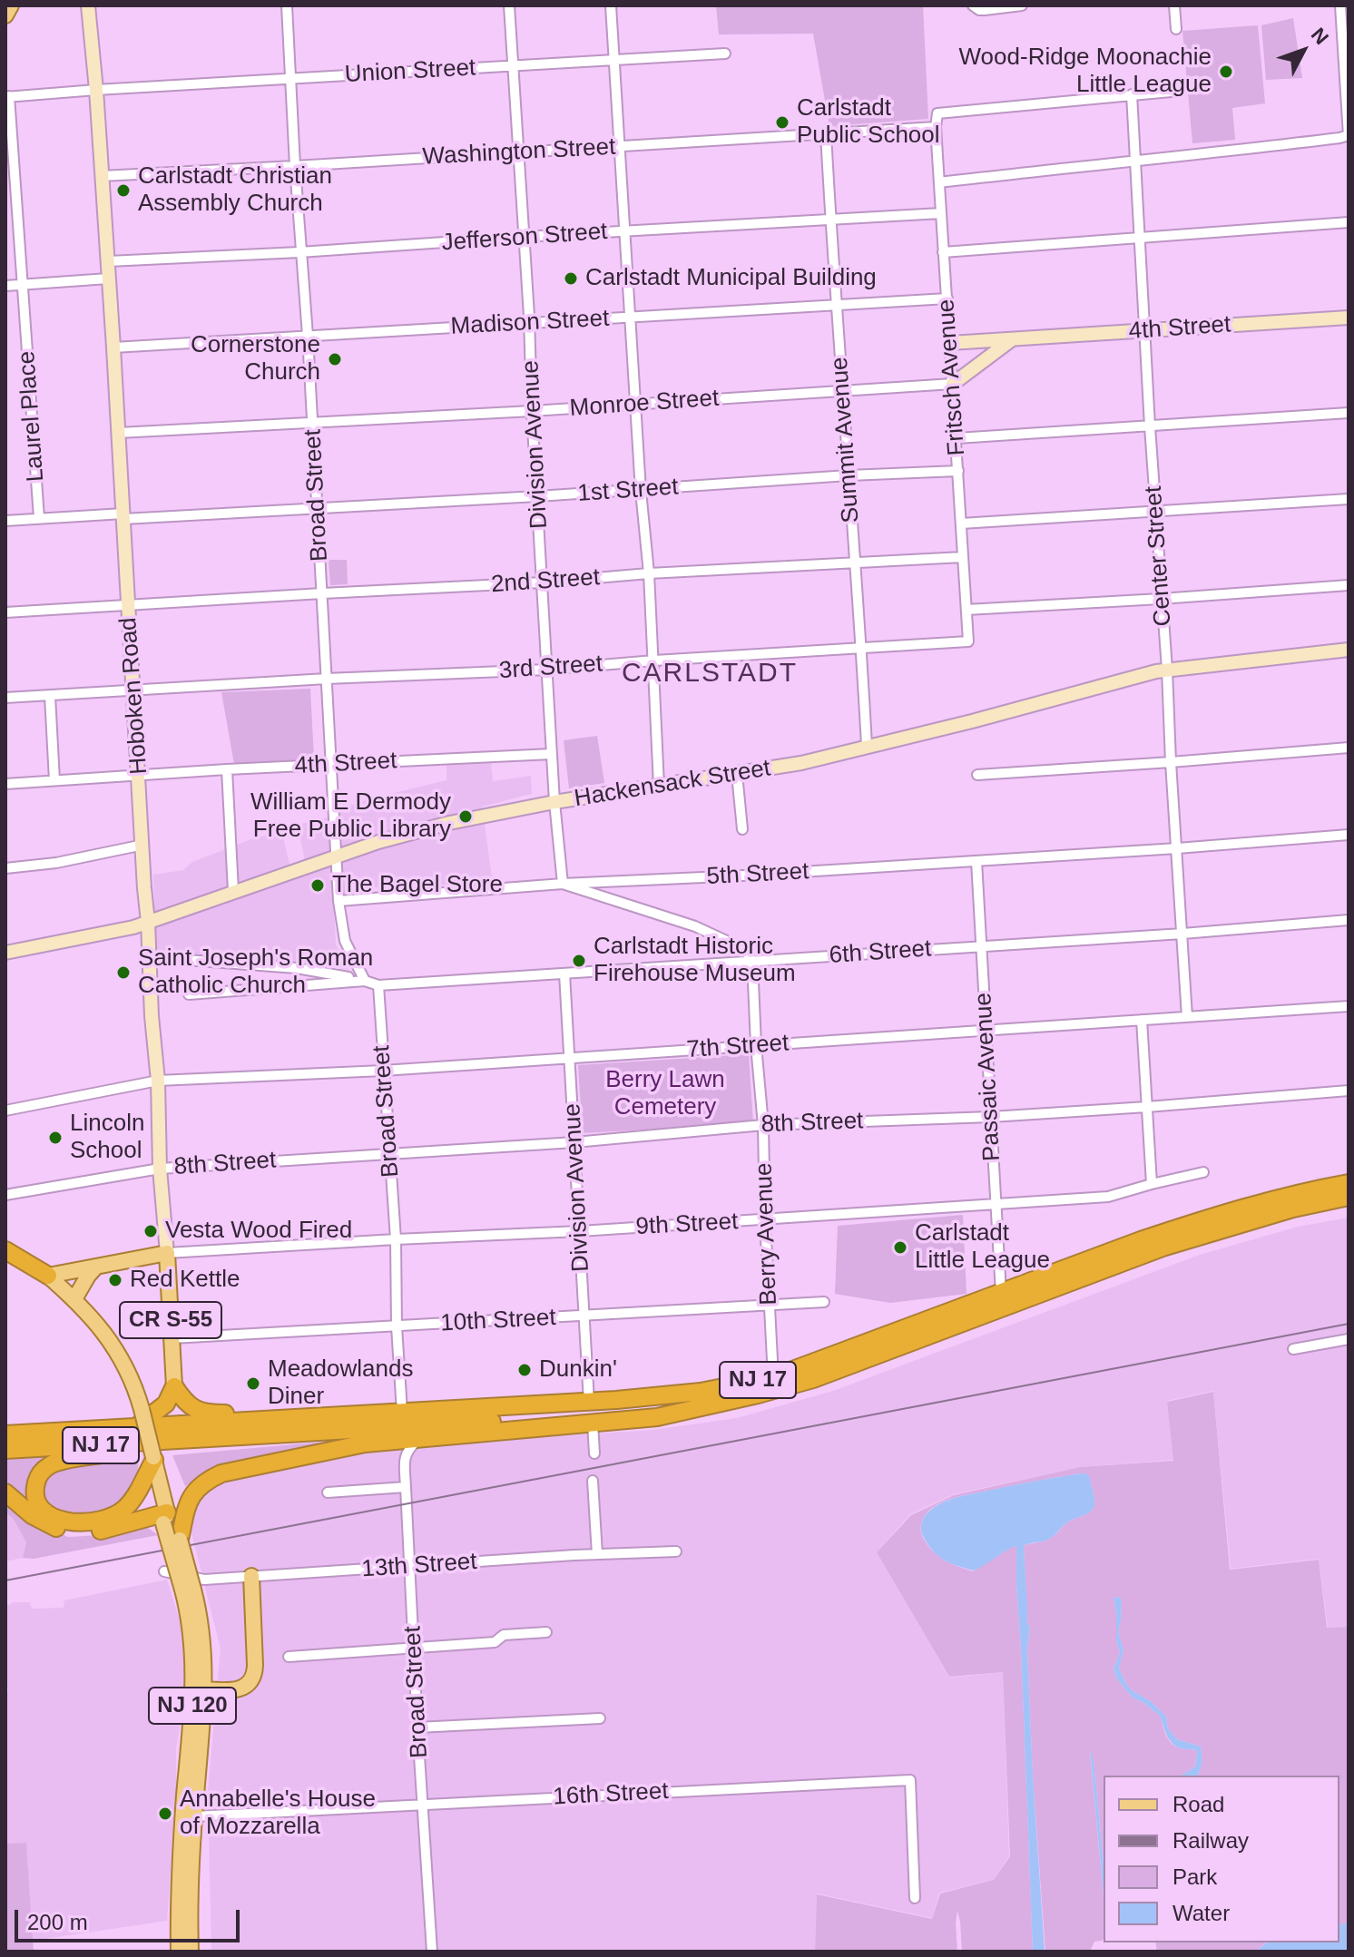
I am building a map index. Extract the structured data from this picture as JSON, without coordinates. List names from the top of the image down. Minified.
{"streets":{"highway":["NJ 17"],"main road":["Hoboken Road","CR S-55","NJ 120"],"street":["Union Street","Washington Street","Jefferson Street","Madison Street","4th Street","Fritsch Avenue","Monroe Street","Laurel Place","Summit Avenue","Division Avenue","1st Street","Broad Street","Center Street","2nd Street","3rd Street","Hackensack Street","5th Street","6th Street","7th Street","Passaic Avenue","8th Street","9th Street","Berry Avenue","10th Street","13th Street","16th Street"]},"crossings":[["Union Street","Laurel Place"],["Union Street","Division Avenue"],["Union Street","Broad Street"],["Union Street","Hoboken Road"],["Washington Street","Fritsch Avenue"],["Washington Street","Summit Avenue"],["Washington Street","Division Avenue"],["Washington Street","Broad Street"],["Washington Street","Hoboken Road"],["Jefferson Street","Fritsch Avenue"],["Jefferson Street","Summit Avenue"],["Jefferson Street","Division Avenue"],["Jefferson Street","Broad Street"],["Jefferson Street","Hoboken Road"],["Madison Street","Fritsch Avenue"],["Madison Street","Summit Avenue"],["Madison Street","Division Avenue"],["Madison Street","Broad Street"],["Madison Street","Hoboken Road"],["4th Street","Fritsch Avenue"],["4th Street","Division Avenue"],["4th Street","Broad Street"],["4th Street","Center Street"],["4th Street","Hoboken Road"],["Fritsch Avenue","Monroe Street"],["Fritsch Avenue","1st Street"],["Fritsch Avenue","Center Street"],["Fritsch Avenue","2nd Street"],["Fritsch Avenue","3rd Street"],["Monroe Street","Summit Avenue"],["Monroe Street","Division Avenue"],["Monroe Street","Broad Street"],["Monroe Street","Hoboken Road"],["Laurel Place","1st Street"],["Summit Avenue","1st Street"],["Summit Avenue","2nd Street"],["Summit Avenue","3rd Street"],["Summit Avenue","Hackensack Street"],["Division Avenue","1st Street"],["Division Avenue","2nd Street"],["Division Avenue","3rd Street"],["Division Avenue","Hackensack Street"],["Division Avenue","5th Street"],["Division Avenue","6th Street"],["Division Avenue","7th Street"],["Division Avenue","8th Street"],["Division Avenue","9th Street"],["Division Avenue","10th Street"],["Division Avenue","NJ 17"],["1st Street","Broad Street"],["1st Street","Hoboken Road"],["Broad Street","2nd Street"],["Broad Street","3rd Street"],["Broad Street","Hackensack Street"],["Broad Street","5th Street"],["Broad Street","6th Street"],["Broad Street","7th Street"],["Broad Street","8th Street"],["Broad Street","9th Street"],["Broad Street","10th Street"],["Broad Street","NJ 17"],["Broad Street","13th Street"],["Broad Street","16th Street"],["Center Street","Hackensack Street"],["Center Street","5th Street"],["Center Street","6th Street"],["Center Street","7th Street"],["2nd Street","Hoboken Road"],["3rd Street","Hoboken Road"],["Hoboken Road","Hackensack Street"],["Hoboken Road","7th Street"],["Hoboken Road","8th Street"],["Hoboken Road","9th Street"],["Hoboken Road","10th Street"],["5th Street","Passaic Avenue"],["6th Street","Passaic Avenue"],["6th Street","Berry Avenue"],["7th Street","Passaic Avenue"],["7th Street","Berry Avenue"],["Passaic Avenue","8th Street"],["Passaic Avenue","9th Street"],["Passaic Avenue","NJ 17"],["8th Street","Berry Avenue"],["9th Street","Berry Avenue"],["Berry Avenue","10th Street"],["Berry Avenue","NJ 17"],["NJ 120","16th Street"]],"districts":["CARLSTADT"],"parks":["Berry Lawn Cemetery"],"places":["Wood-Ridge Moonachie Little League","Carlstadt Public School","Carlstadt Christian Assembly Church","Carlstadt Municipal Building","Cornerstone Church","William E Dermody Free Public Library","The Bagel Store","Carlstadt Historic Firehouse Museum","Saint Joseph's Roman Catholic Church","Lincoln School","Vesta Wood Fired","Carlstadt Little League","Red Kettle","Dunkin'","Meadowlands Diner","Annabelle's House of Mozzarella"],"legend":["Road","Railway","Park","Water"],"scale_bar":"200 m","north":"top right"}
